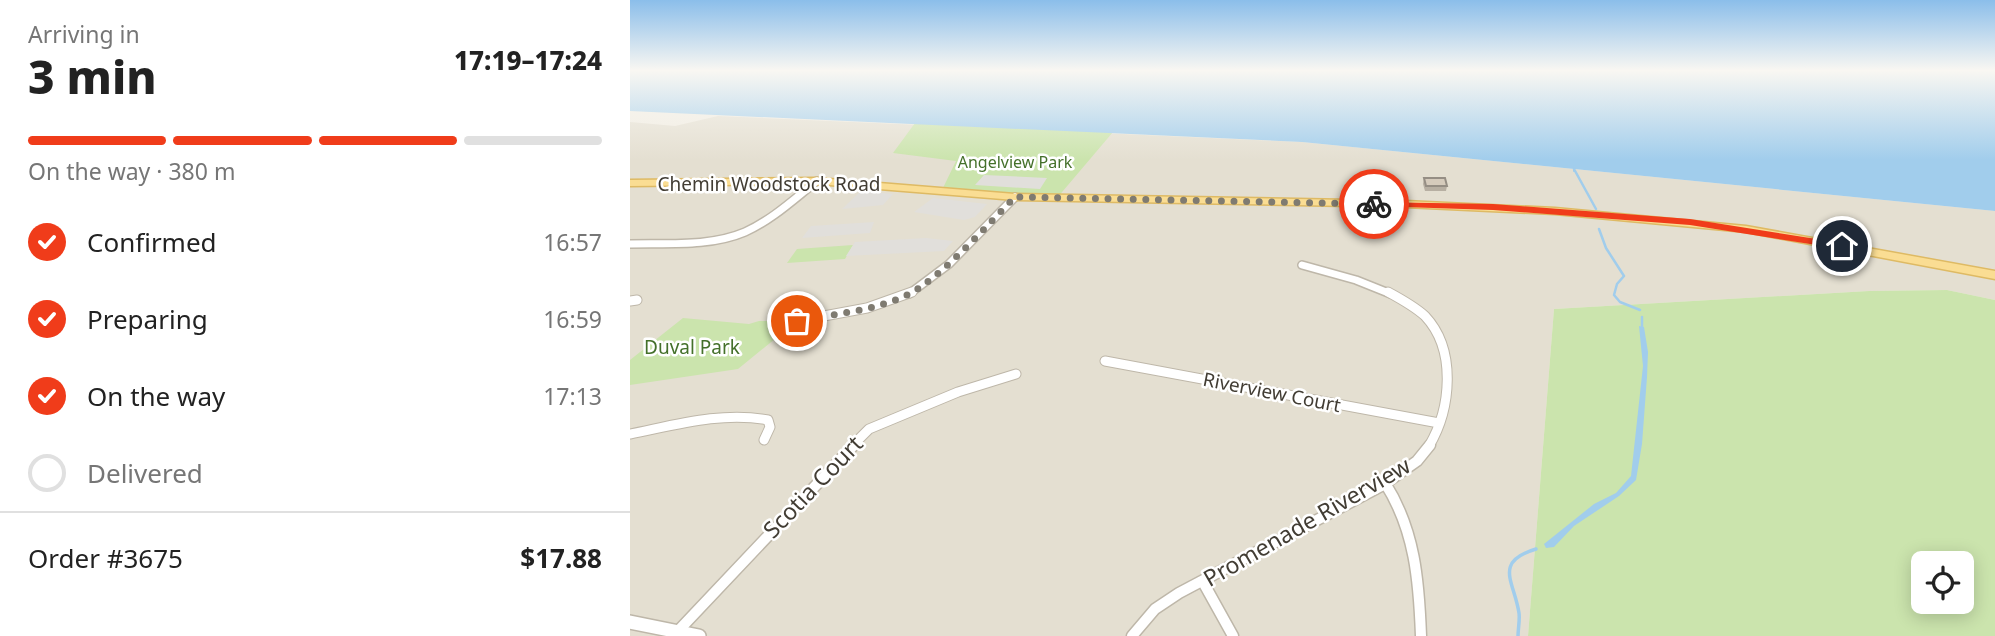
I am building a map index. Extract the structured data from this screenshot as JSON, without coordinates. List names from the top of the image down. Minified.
{"streets":{"main road":["Chemin Woodstock Road"],"street":["Riverview Court","Scotia Court","Promenade Riverview"]},"crossings":[["Riverview Court","Promenade Riverview"]],"parks":["Angelview Park","Duval Park"],"page":{"heading":["3 min","Arriving in","17:19–17:24"],"panel":["Order #3675","$17.88"],"bar":"On the way · 380 m","list":[["Confirmed","16:57"],["Preparing","16:59"],["On the way","17:13"],"Delivered"]}}
